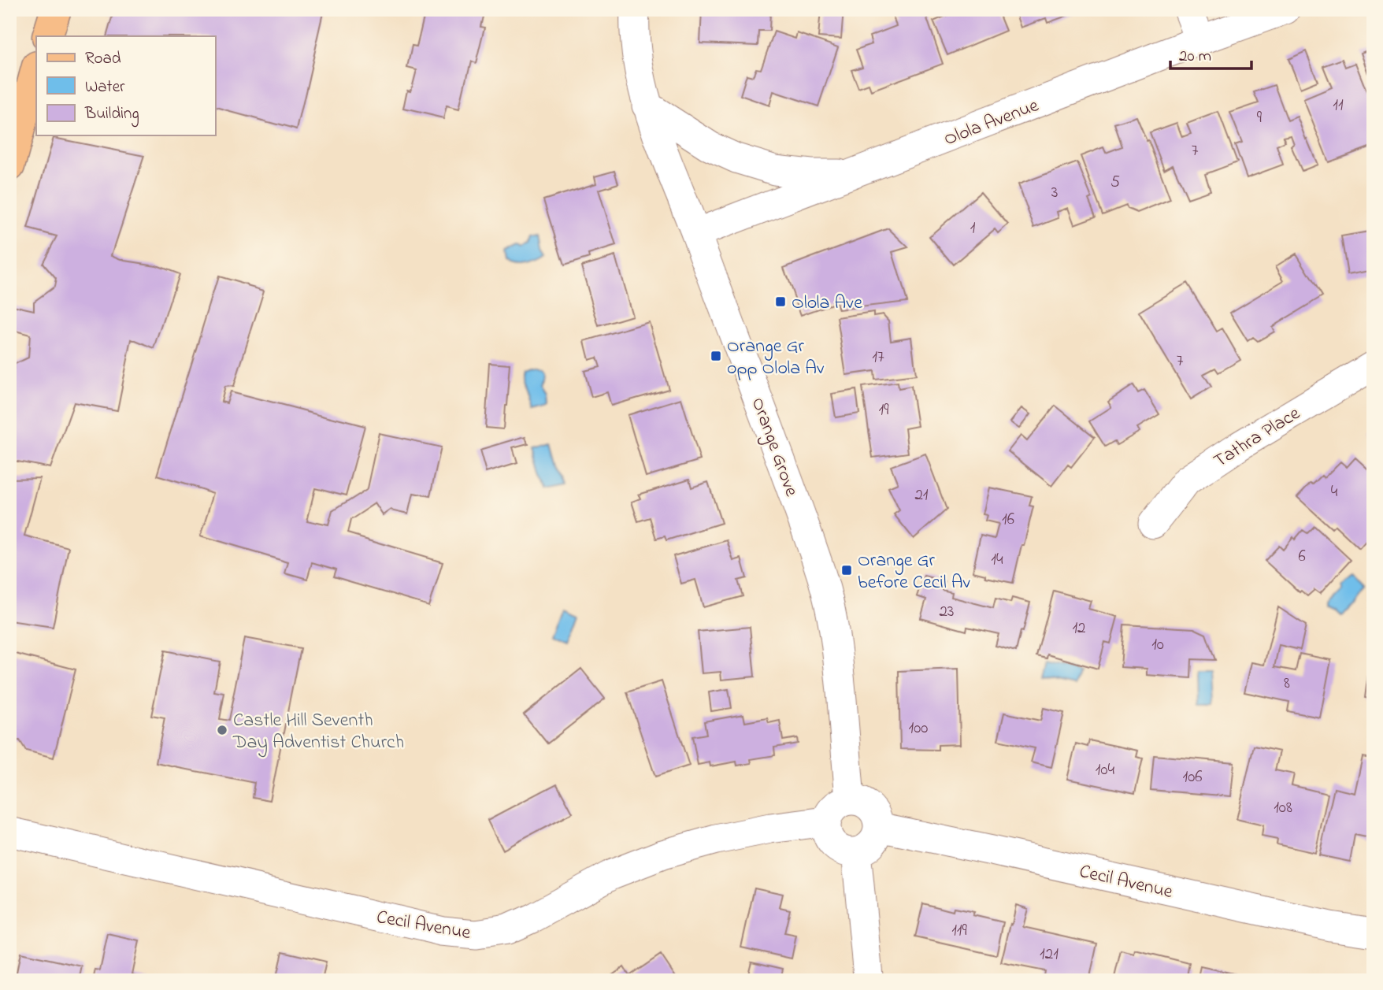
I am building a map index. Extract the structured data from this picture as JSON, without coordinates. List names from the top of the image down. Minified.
{"streets":{"street":["Olola Avenue","Tathra Place","Orange Grove","Cecil Avenue"]},"crossings":[["Olola Avenue","Orange Grove"],["Orange Grove","Cecil Avenue"]],"places":{"transit":["Olola Ave","Orange Gr opp Olola Av","Orange Gr before Cecil Av"],"other":["Castle Hill Seventh Day Adventist Church"]},"house_numbers":["11","9","7","5","3","1","17","7","19","4","21","16","6","14","23","12","10","8","100","104","106","108","119","121"],"legend":["Road","Water","Building"],"scale_bar":"20 m"}
